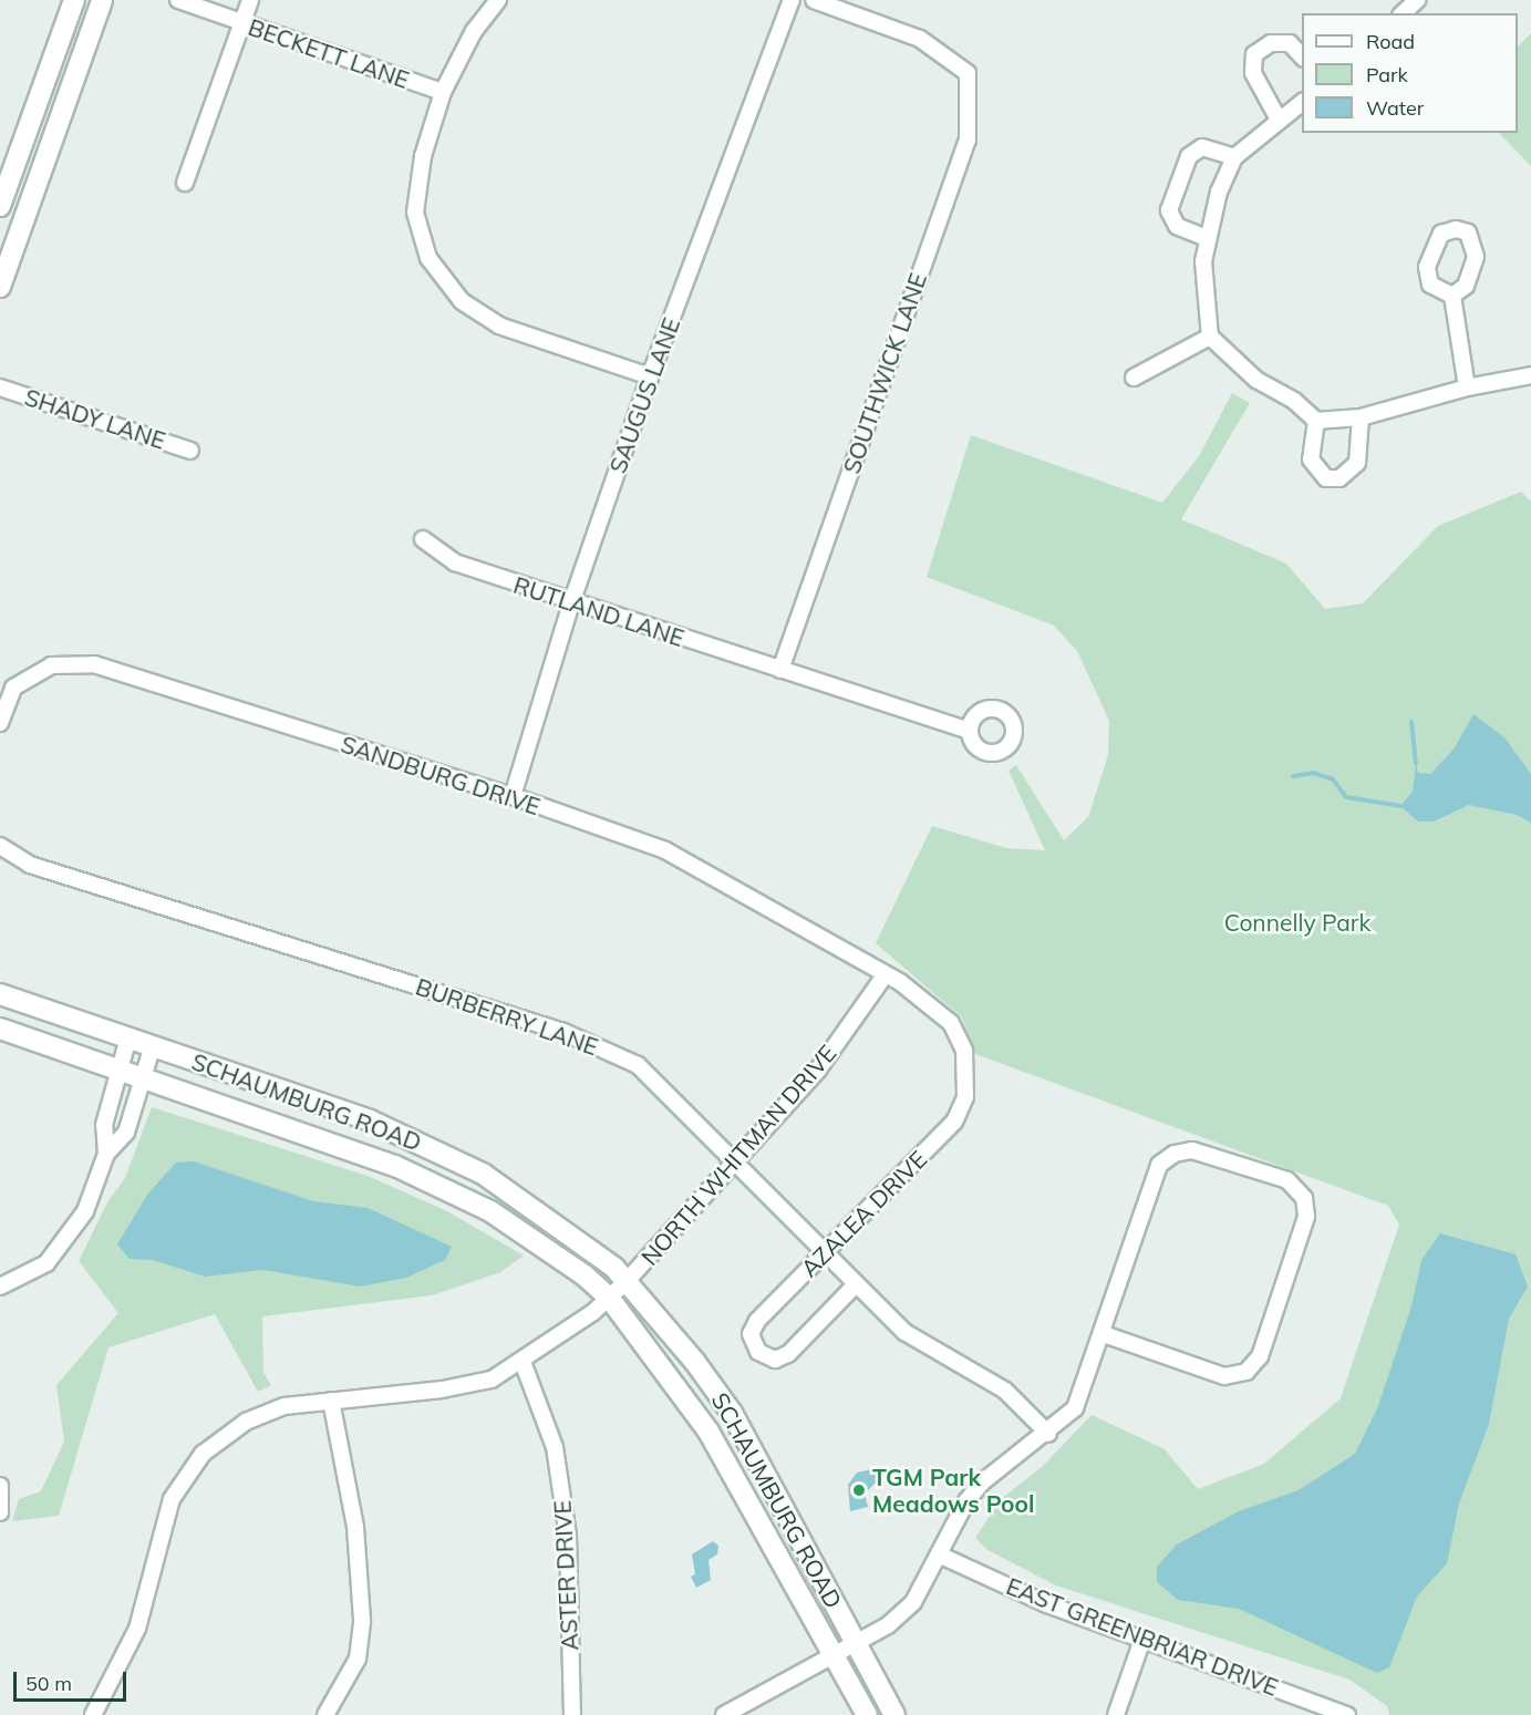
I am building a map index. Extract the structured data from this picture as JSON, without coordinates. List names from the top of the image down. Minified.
{"streets":{"street":["BECKETT LANE","SOUTHWICK LANE","SAUGUS LANE","SHADY LANE","RUTLAND LANE","SANDBURG DRIVE","BURBERRY LANE","SCHAUMBURG ROAD","NORTH WHITMAN DRIVE","AZALEA DRIVE","ASTER DRIVE","EAST GREENBRIAR DRIVE"]},"crossings":[["SOUTHWICK LANE","RUTLAND LANE"],["SAUGUS LANE","RUTLAND LANE"],["SAUGUS LANE","SANDBURG DRIVE"],["SANDBURG DRIVE","NORTH WHITMAN DRIVE"],["SANDBURG DRIVE","AZALEA DRIVE"],["BURBERRY LANE","NORTH WHITMAN DRIVE"],["BURBERRY LANE","AZALEA DRIVE"],["SCHAUMBURG ROAD","NORTH WHITMAN DRIVE"],["NORTH WHITMAN DRIVE","AZALEA DRIVE"],["NORTH WHITMAN DRIVE","ASTER DRIVE"]],"parks":["Connelly Park"],"places":["TGM Park Meadows Pool"],"legend":["Road","Park","Water"],"scale_bar":"50 m"}
